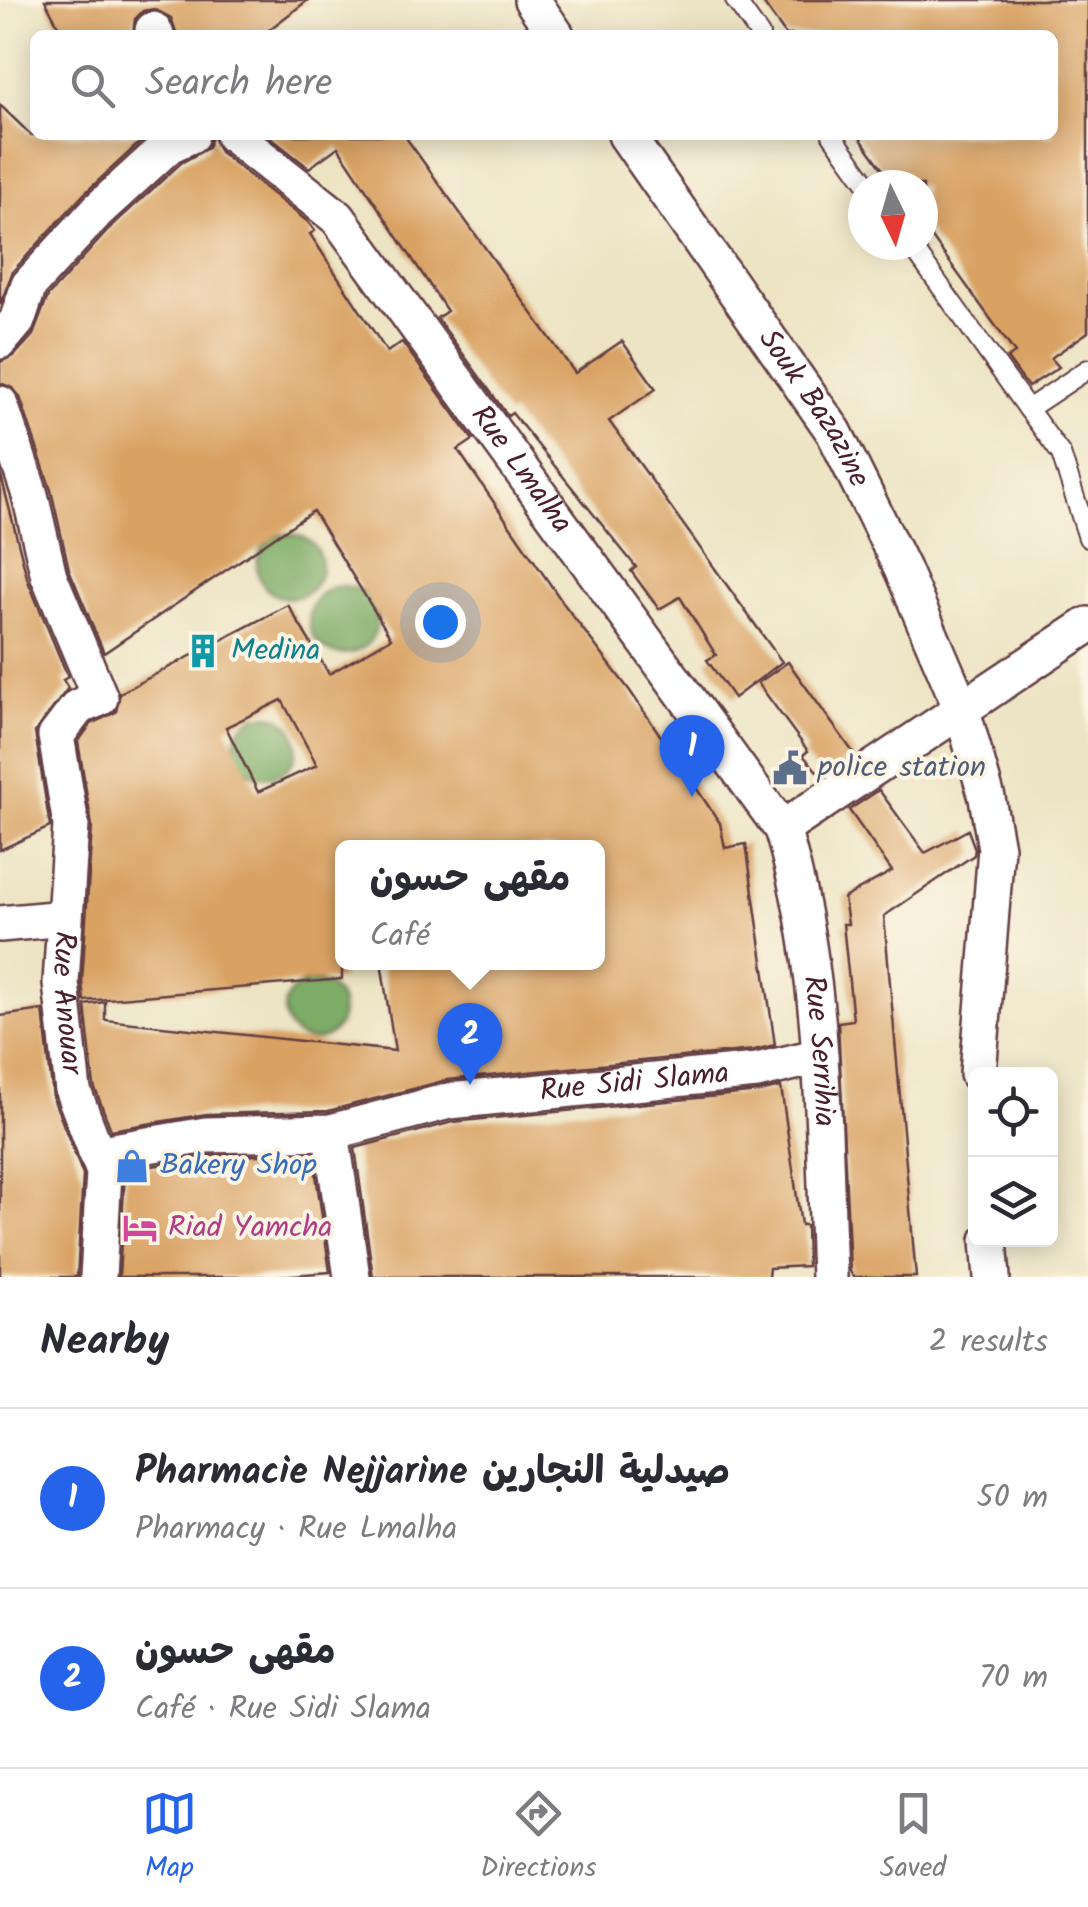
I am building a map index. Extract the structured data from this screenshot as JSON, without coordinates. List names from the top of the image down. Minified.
{"streets":{"street":["Souk Bazazine","Rue Lmalha","Rue Anouar","Rue Serrihia","Rue Sidi Slama"]},"crossings":[["Rue Lmalha","Rue Serrihia"],["Rue Anouar","Rue Sidi Slama"],["Rue Serrihia","Rue Sidi Slama"]],"places":{"building":["Medina"],"public building":["police station"],"shop":["Bakery Shop"],"hotel":["Riad Yamcha"]},"north":"bottom","page":{"search":"Search here","pins":["1","2"],"popup":["مقهى حسون","Café"],"heading":["Nearby","2 results"],"list":[{"mark":"1","name":"Pharmacie Nejjarine صيدلية النجارين","note":"Pharmacy · Rue Lmalha","value":"50 m"},{"mark":"2","name":"مقهى حسون","note":"Café · Rue Sidi Slama","value":"70 m"}],"nav":["Map","Directions","Saved"]}}
